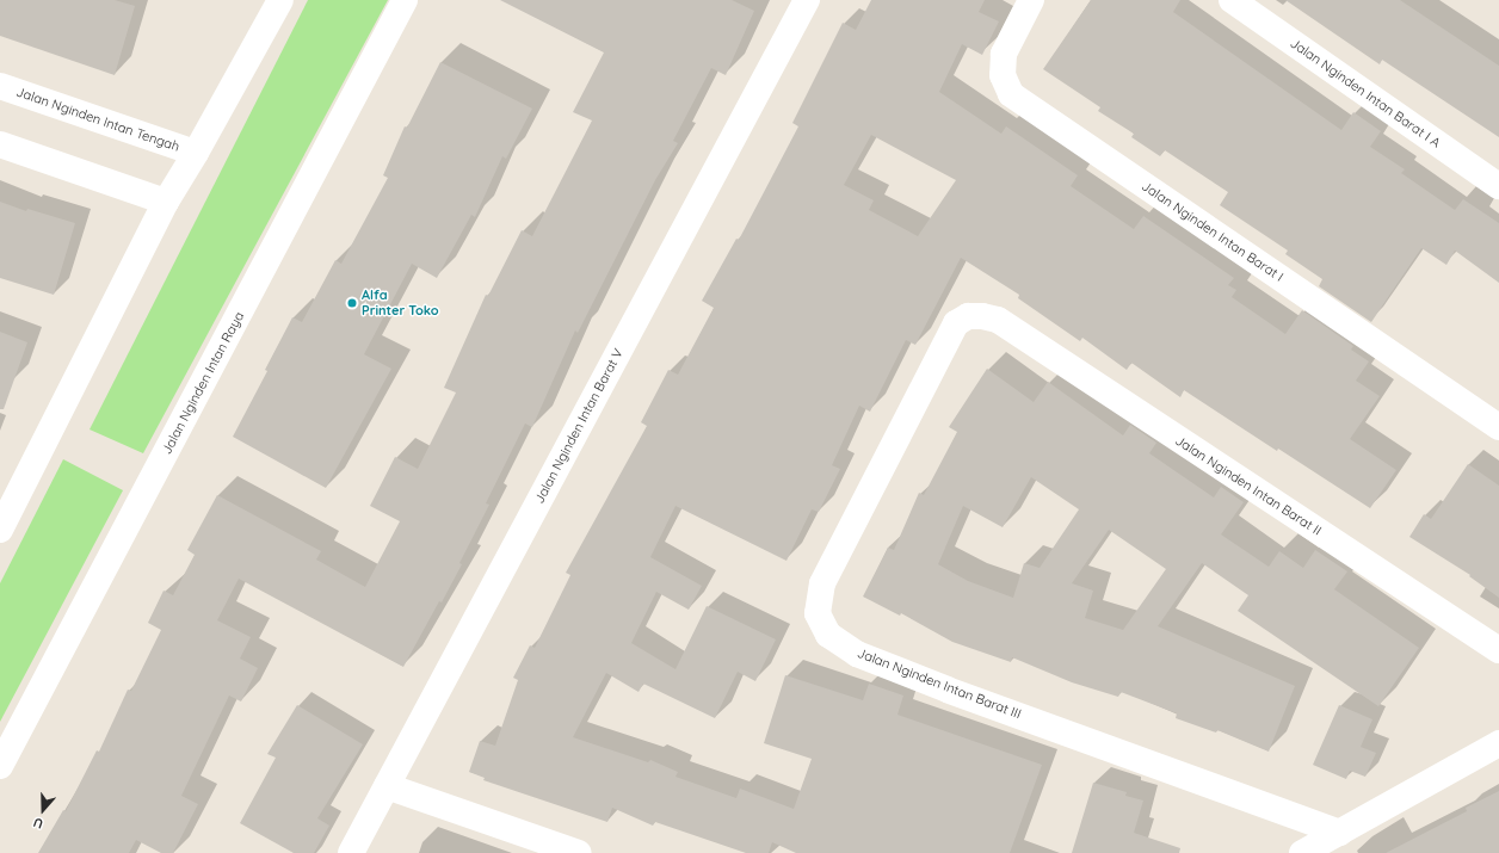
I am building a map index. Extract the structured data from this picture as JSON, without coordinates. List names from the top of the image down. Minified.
{"streets":{"street":["Jalan Nginden Intan Barat I A","Jalan Nginden Intan Tengah","Jalan Nginden Intan Barat I","Jalan Nginden Intan Raya","Jalan Nginden Intan Barat V","Jalan Nginden Intan Barat II","Jalan Nginden Intan Barat III"]},"crossings":[["Jalan Nginden Intan Barat II","Jalan Nginden Intan Barat III"]],"places":["Alfa Printer Toko"],"north":"bottom"}
